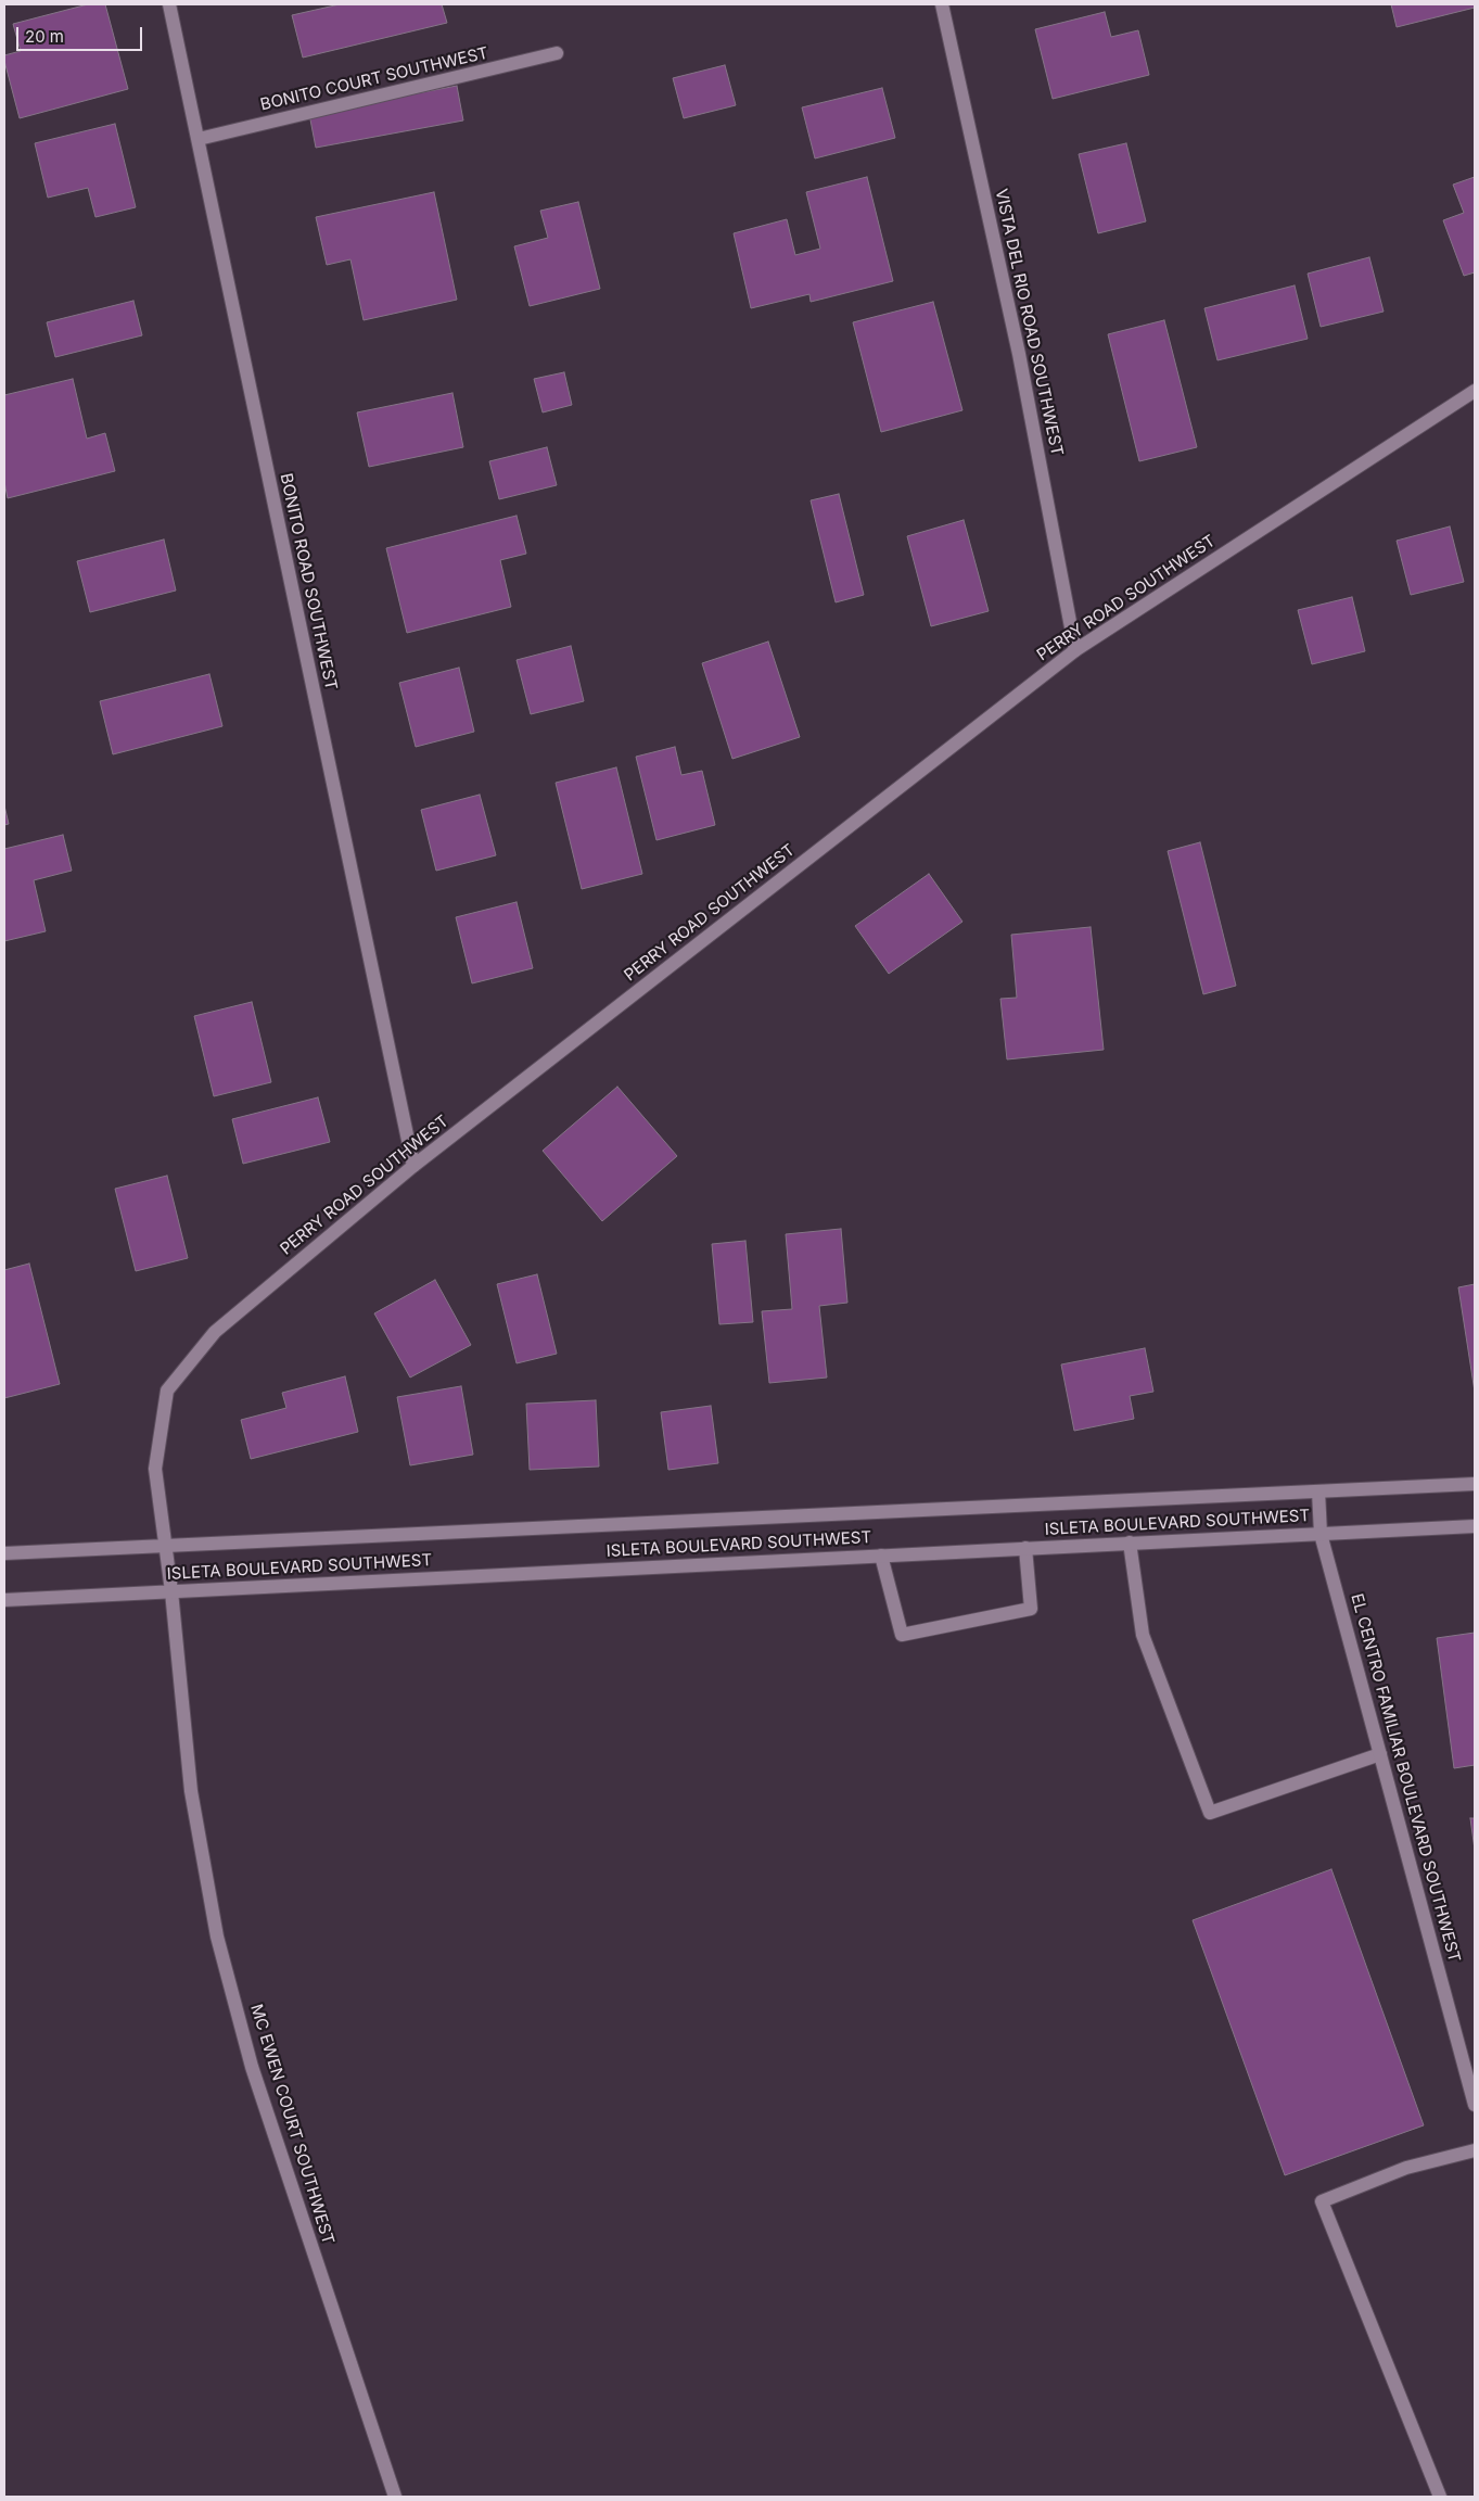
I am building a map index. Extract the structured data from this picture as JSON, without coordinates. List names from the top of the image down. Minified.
{"streets":{"street":["BONITO COURT SOUTHWEST","VISTA DEL RIO ROAD SOUTHWEST","BONITO ROAD SOUTHWEST","PERRY ROAD SOUTHWEST","ISLETA BOULEVARD SOUTHWEST","EL CENTRO FAMILIAR BOULEVARD SOUTHWEST","MC EWEN COURT SOUTHWEST"]},"crossings":[["BONITO COURT SOUTHWEST","BONITO ROAD SOUTHWEST"],["VISTA DEL RIO ROAD SOUTHWEST","PERRY ROAD SOUTHWEST"],["BONITO ROAD SOUTHWEST","PERRY ROAD SOUTHWEST"],["PERRY ROAD SOUTHWEST","ISLETA BOULEVARD SOUTHWEST"],["PERRY ROAD SOUTHWEST","MC EWEN COURT SOUTHWEST"],["ISLETA BOULEVARD SOUTHWEST","EL CENTRO FAMILIAR BOULEVARD SOUTHWEST"],["ISLETA BOULEVARD SOUTHWEST","MC EWEN COURT SOUTHWEST"]],"scale_bar":"20 m"}
